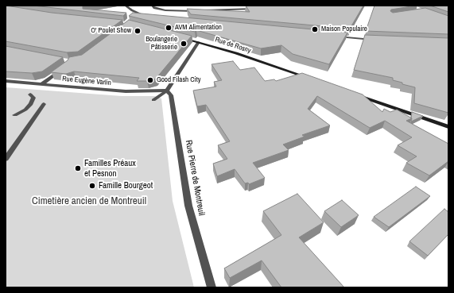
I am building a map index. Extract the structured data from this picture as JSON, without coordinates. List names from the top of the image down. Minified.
{"streets":{"main road":["Rue de Rosny"],"street":["Rue Eugène Varlin","Rue Pierre de Montreuil"]},"crossings":[["Rue Eugène Varlin","Rue Pierre de Montreuil"]],"parks":["Cimetière ancien de Montreuil"],"places":["AVM Alimentation","Maison Populaire","O' Poulet Show","Boulangerie Pâtisserie","Good Filash City","Familles Préaux et Pesnon","Famille Bourgeot"]}
